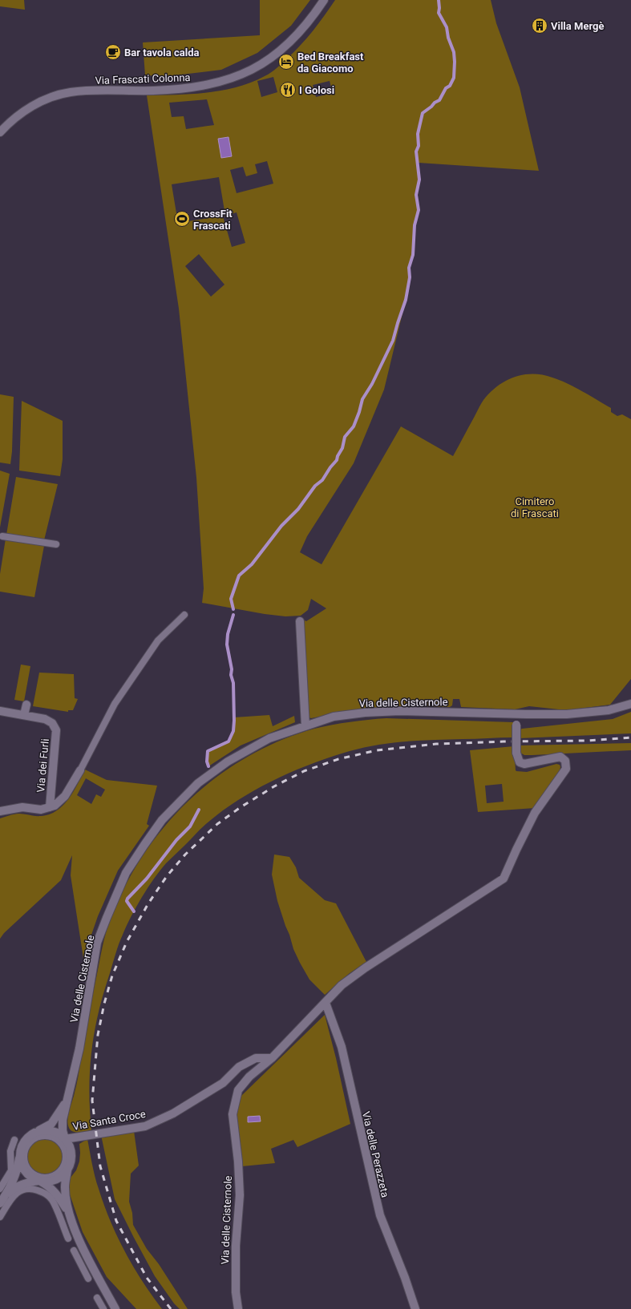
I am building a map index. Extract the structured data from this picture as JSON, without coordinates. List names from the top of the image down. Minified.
{"streets":{"street":["Via Frascati Colonna","Via delle Cisternole","Via dei Furli","Via Santa Croce","Via delle Perazzeta"]},"crossings":[["Via delle Cisternole","Via Santa Croce"],["Via delle Cisternole","Via delle Perazzeta"]],"parks":["Cimitero di Frascati"],"places":{"building":["Villa Mergè"],"cafe":["Bar tavola calda"],"hotel":["Bed Breakfast da Giacomo"],"restaurant":["I Golosi"],"sports":["CrossFit Frascati"]}}
